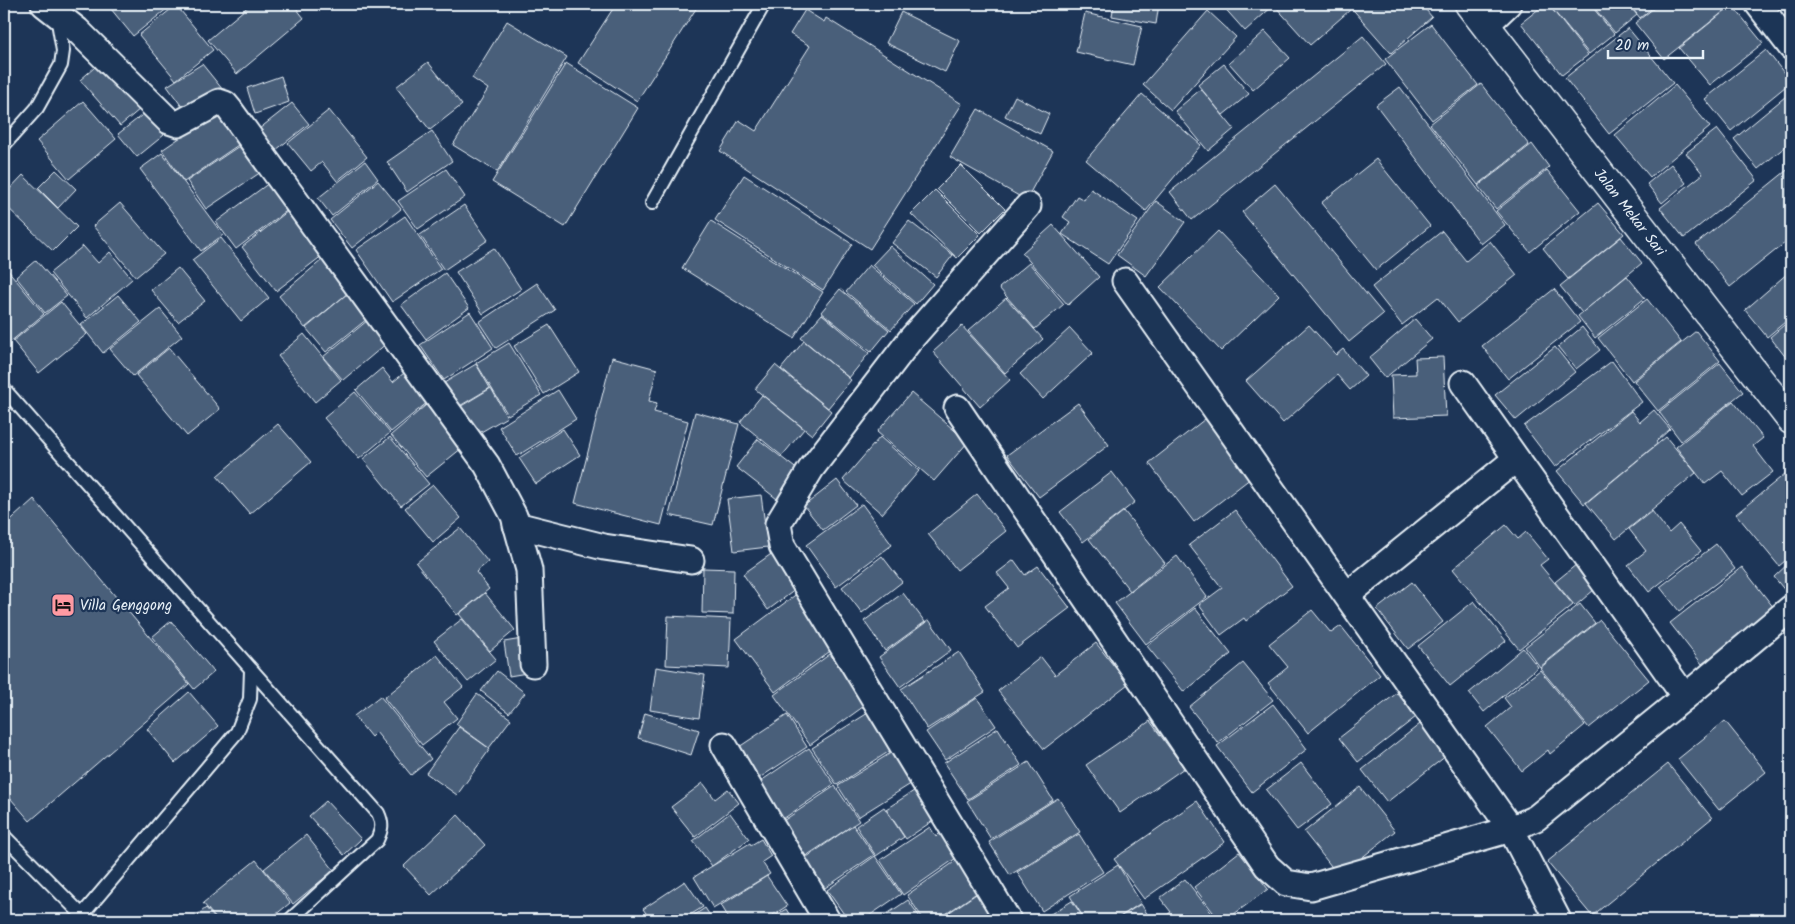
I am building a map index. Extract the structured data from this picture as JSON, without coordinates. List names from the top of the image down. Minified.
{"streets":{"main road":["Jalan Mekar Sari"]},"places":{"hotel":["Villa Genggong"]},"scale_bar":"20 m"}
